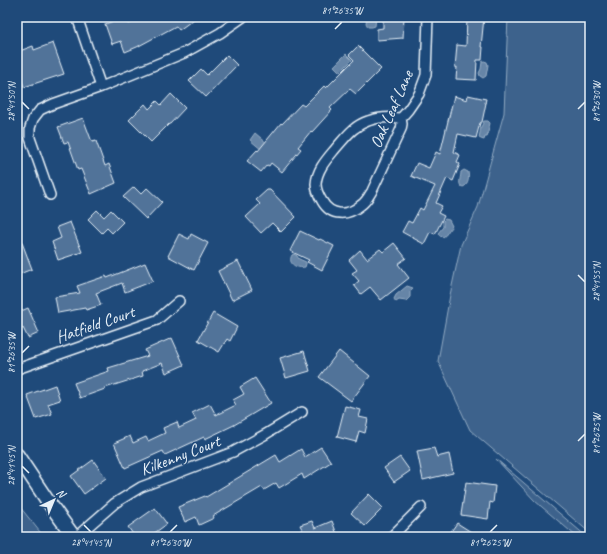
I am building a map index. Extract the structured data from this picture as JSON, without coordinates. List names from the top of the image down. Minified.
{"streets":{"street":["Oak Leaf Lane","Hatfield Court","Kilkenny Court"]},"north":"top right","coordinates":["81°26'35\"W","28°41'50\"N","81°26'30\"W","28°41'55\"N","81°26'25\"W","28°41'45\"N"]}
